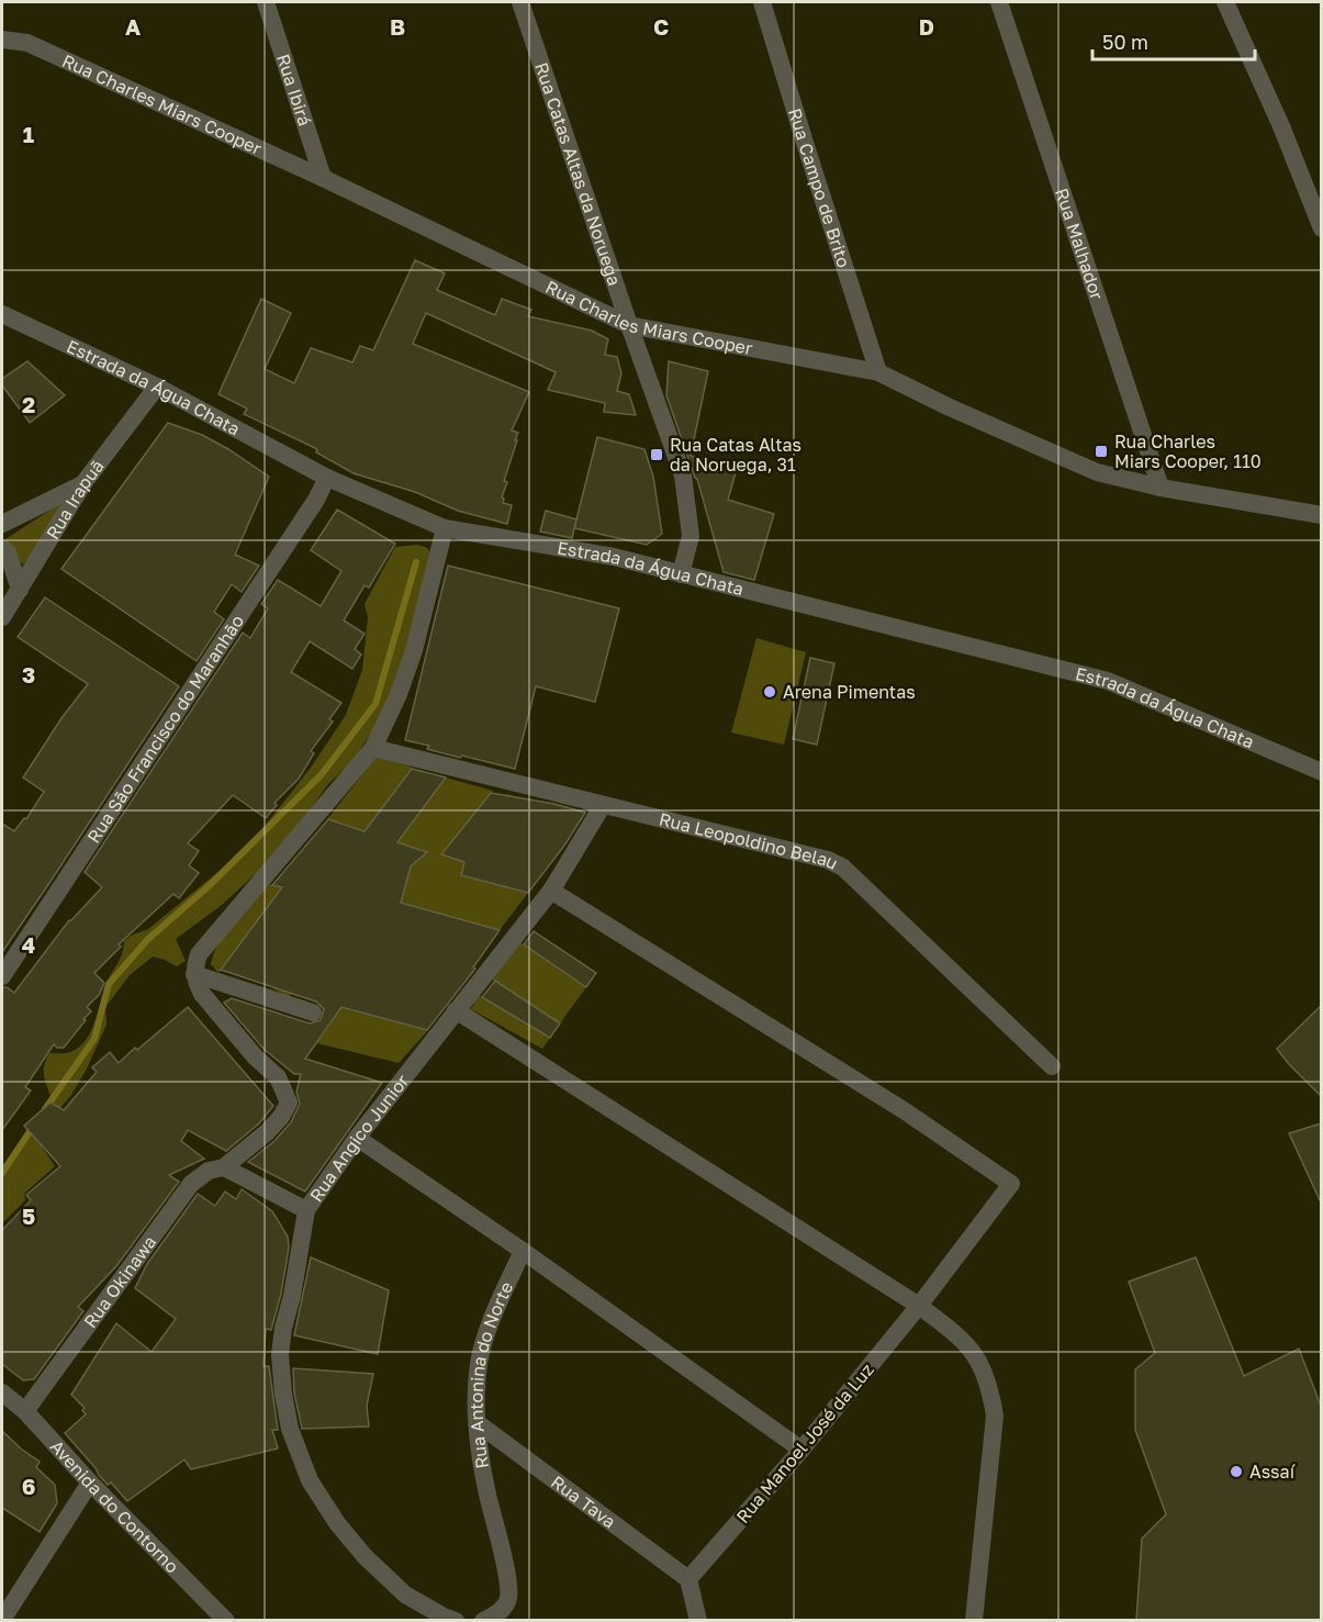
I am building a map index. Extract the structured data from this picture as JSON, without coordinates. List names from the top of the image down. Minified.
{"streets":{"street":["Rua Ibirá","Rua Charles Miars Cooper","Rua Catas Altas da Noruega","Rua Campo de Brito","Rua Malhador","Estrada da Água Chata","Rua Irapuã","Rua São Francisco do Maranhão","Rua Leopoldino Belau","Rua Angico Junior","Rua Okinawa","Rua Antonina do Norte","Rua Manoel José da Luz","Rua Tava","Avenida do Contorno"]},"crossings":[["Rua Ibirá","Rua Charles Miars Cooper"],["Rua Charles Miars Cooper","Rua Catas Altas da Noruega"],["Rua Charles Miars Cooper","Rua Campo de Brito"],["Rua Charles Miars Cooper","Rua Malhador"],["Rua Catas Altas da Noruega","Estrada da Água Chata"],["Estrada da Água Chata","Rua Irapuã"],["Estrada da Água Chata","Rua São Francisco do Maranhão"],["Rua Leopoldino Belau","Rua Angico Junior"],["Rua Angico Junior","Rua Manoel José da Luz"],["Rua Okinawa","Avenida do Contorno"],["Rua Antonina do Norte","Rua Tava"],["Rua Manoel José da Luz","Rua Tava"]],"places":{"transit":["Rua Charles Miars Cooper, 110","Rua Catas Altas da Noruega, 31"],"other":["Arena Pimentas","Assaí"]},"scale_bar":"50 m","grid":{"columns":["A","B","C","D"],"rows":["1","2","3","4","5","6"]}}
